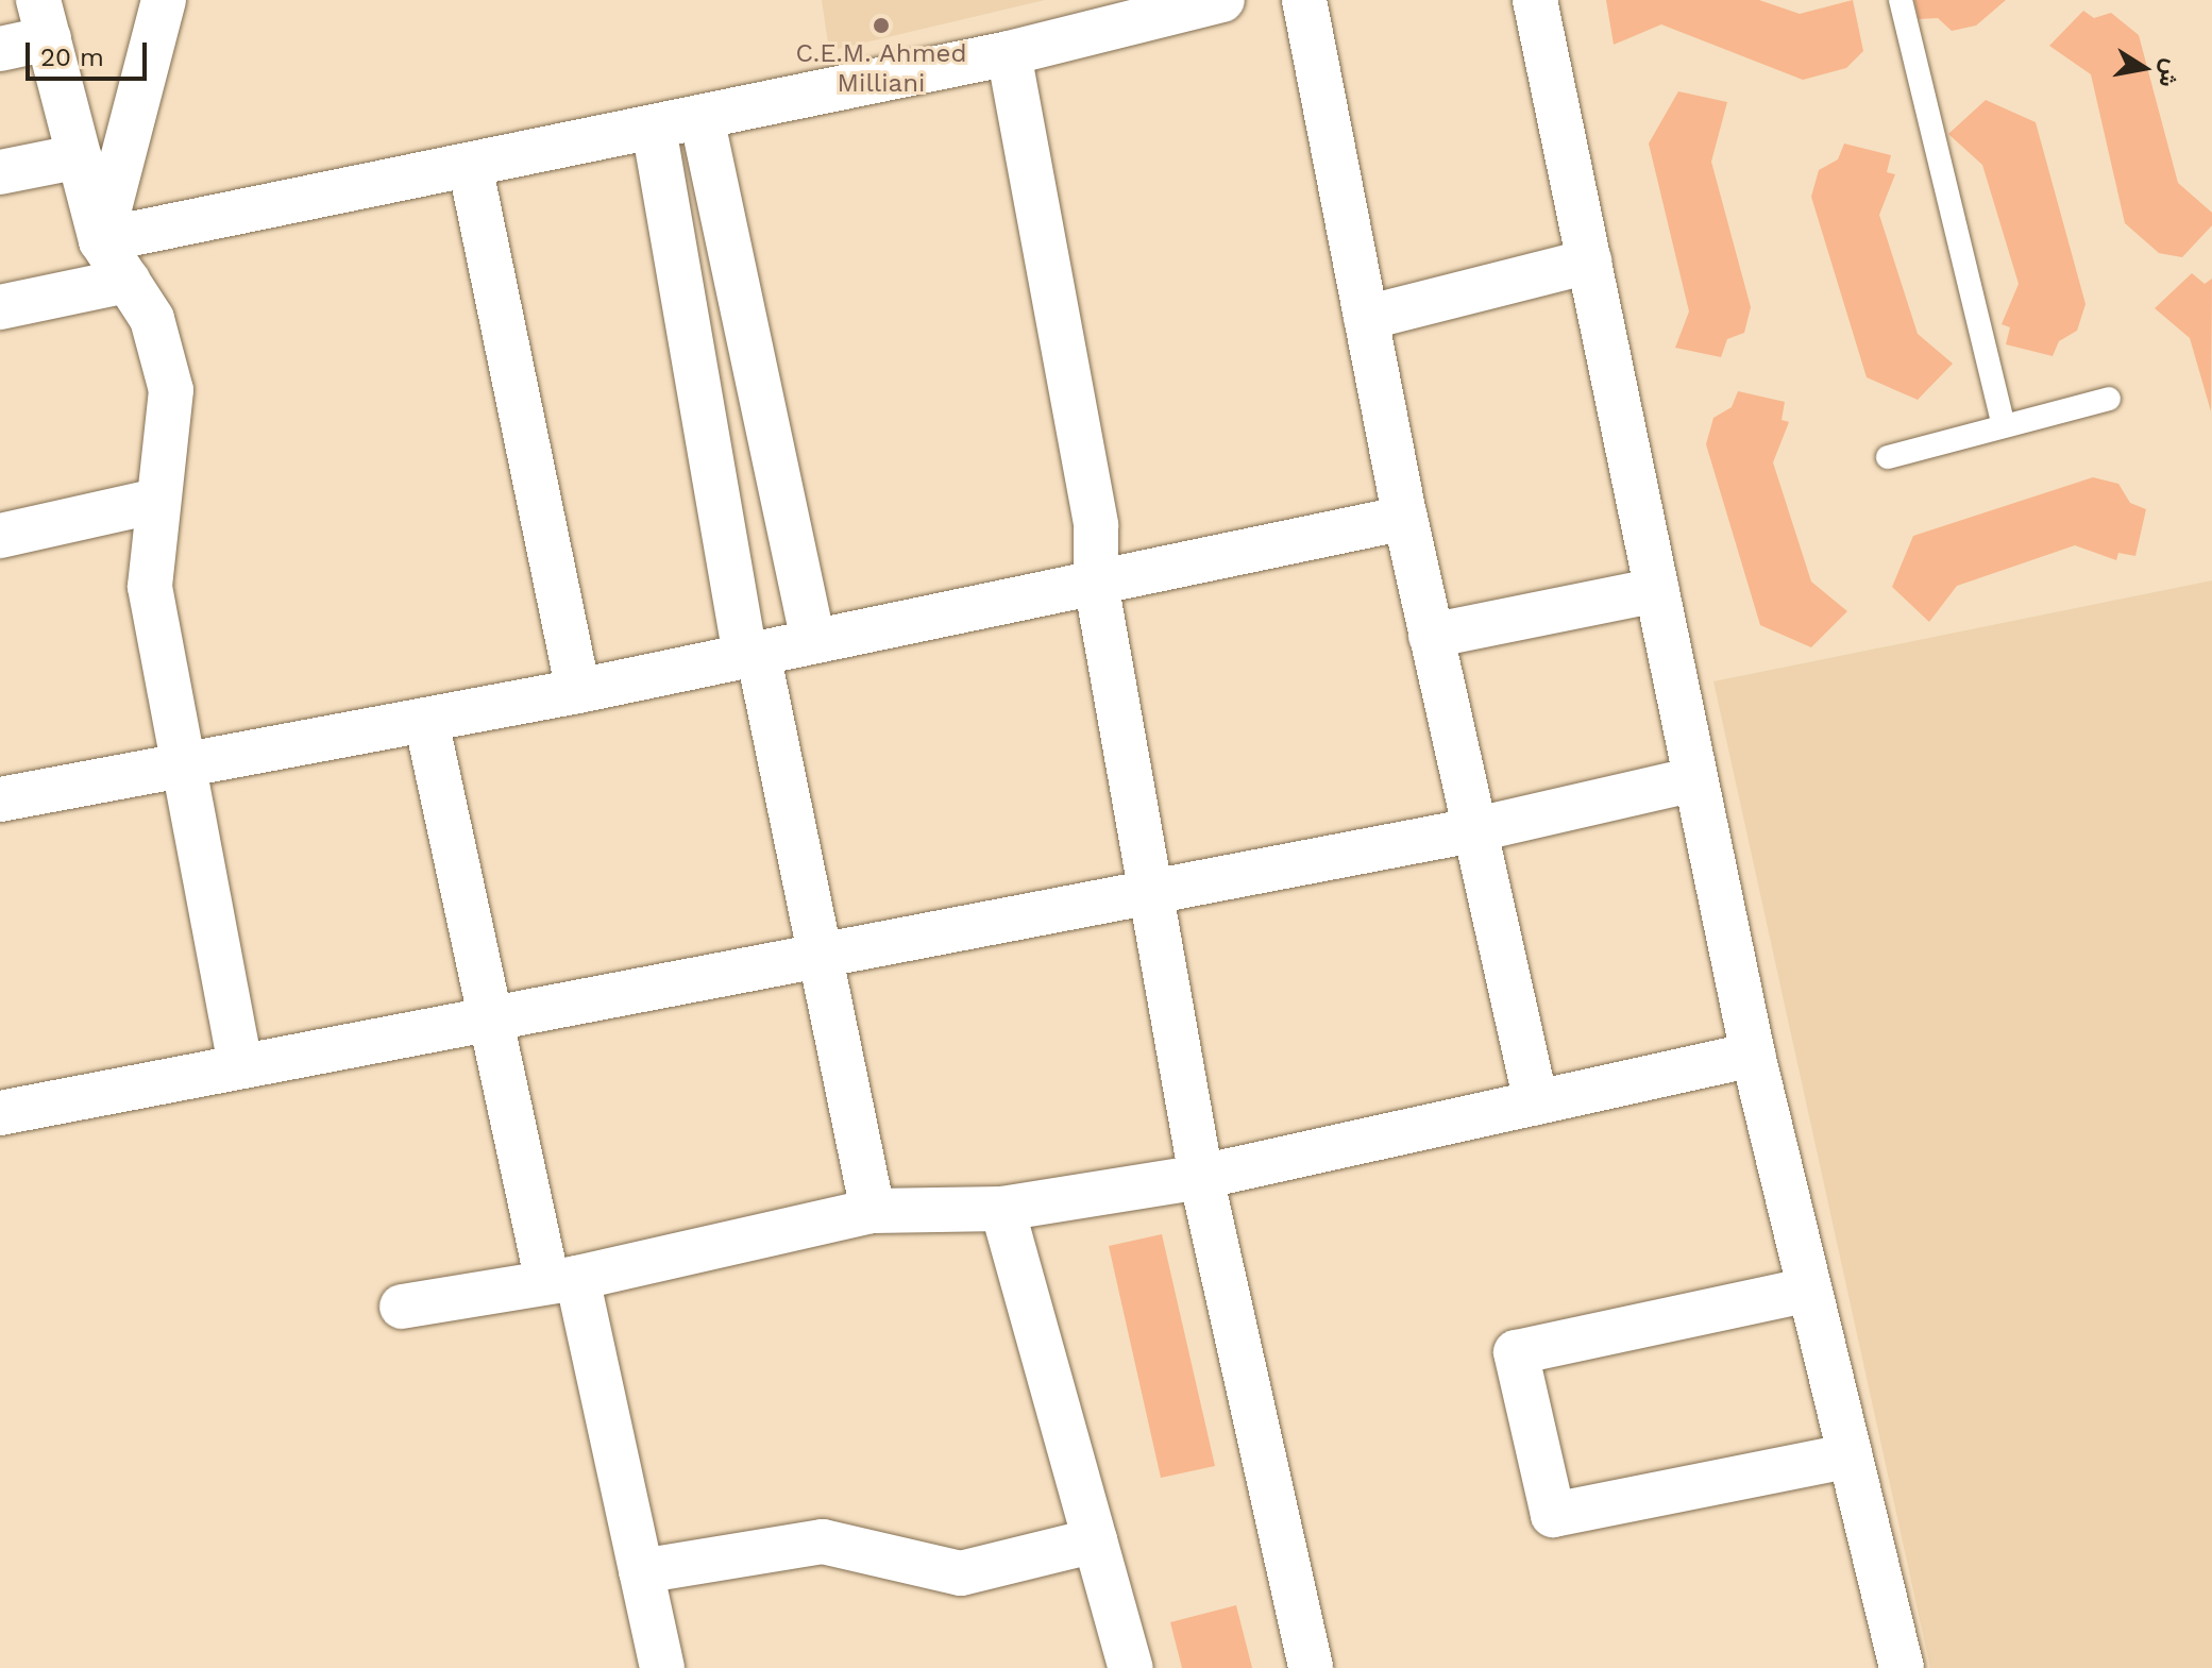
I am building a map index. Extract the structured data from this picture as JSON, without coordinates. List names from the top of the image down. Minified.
{"places":["C.E.M. Ahmed Milliani"],"scale_bar":"20 m","north":"right"}
